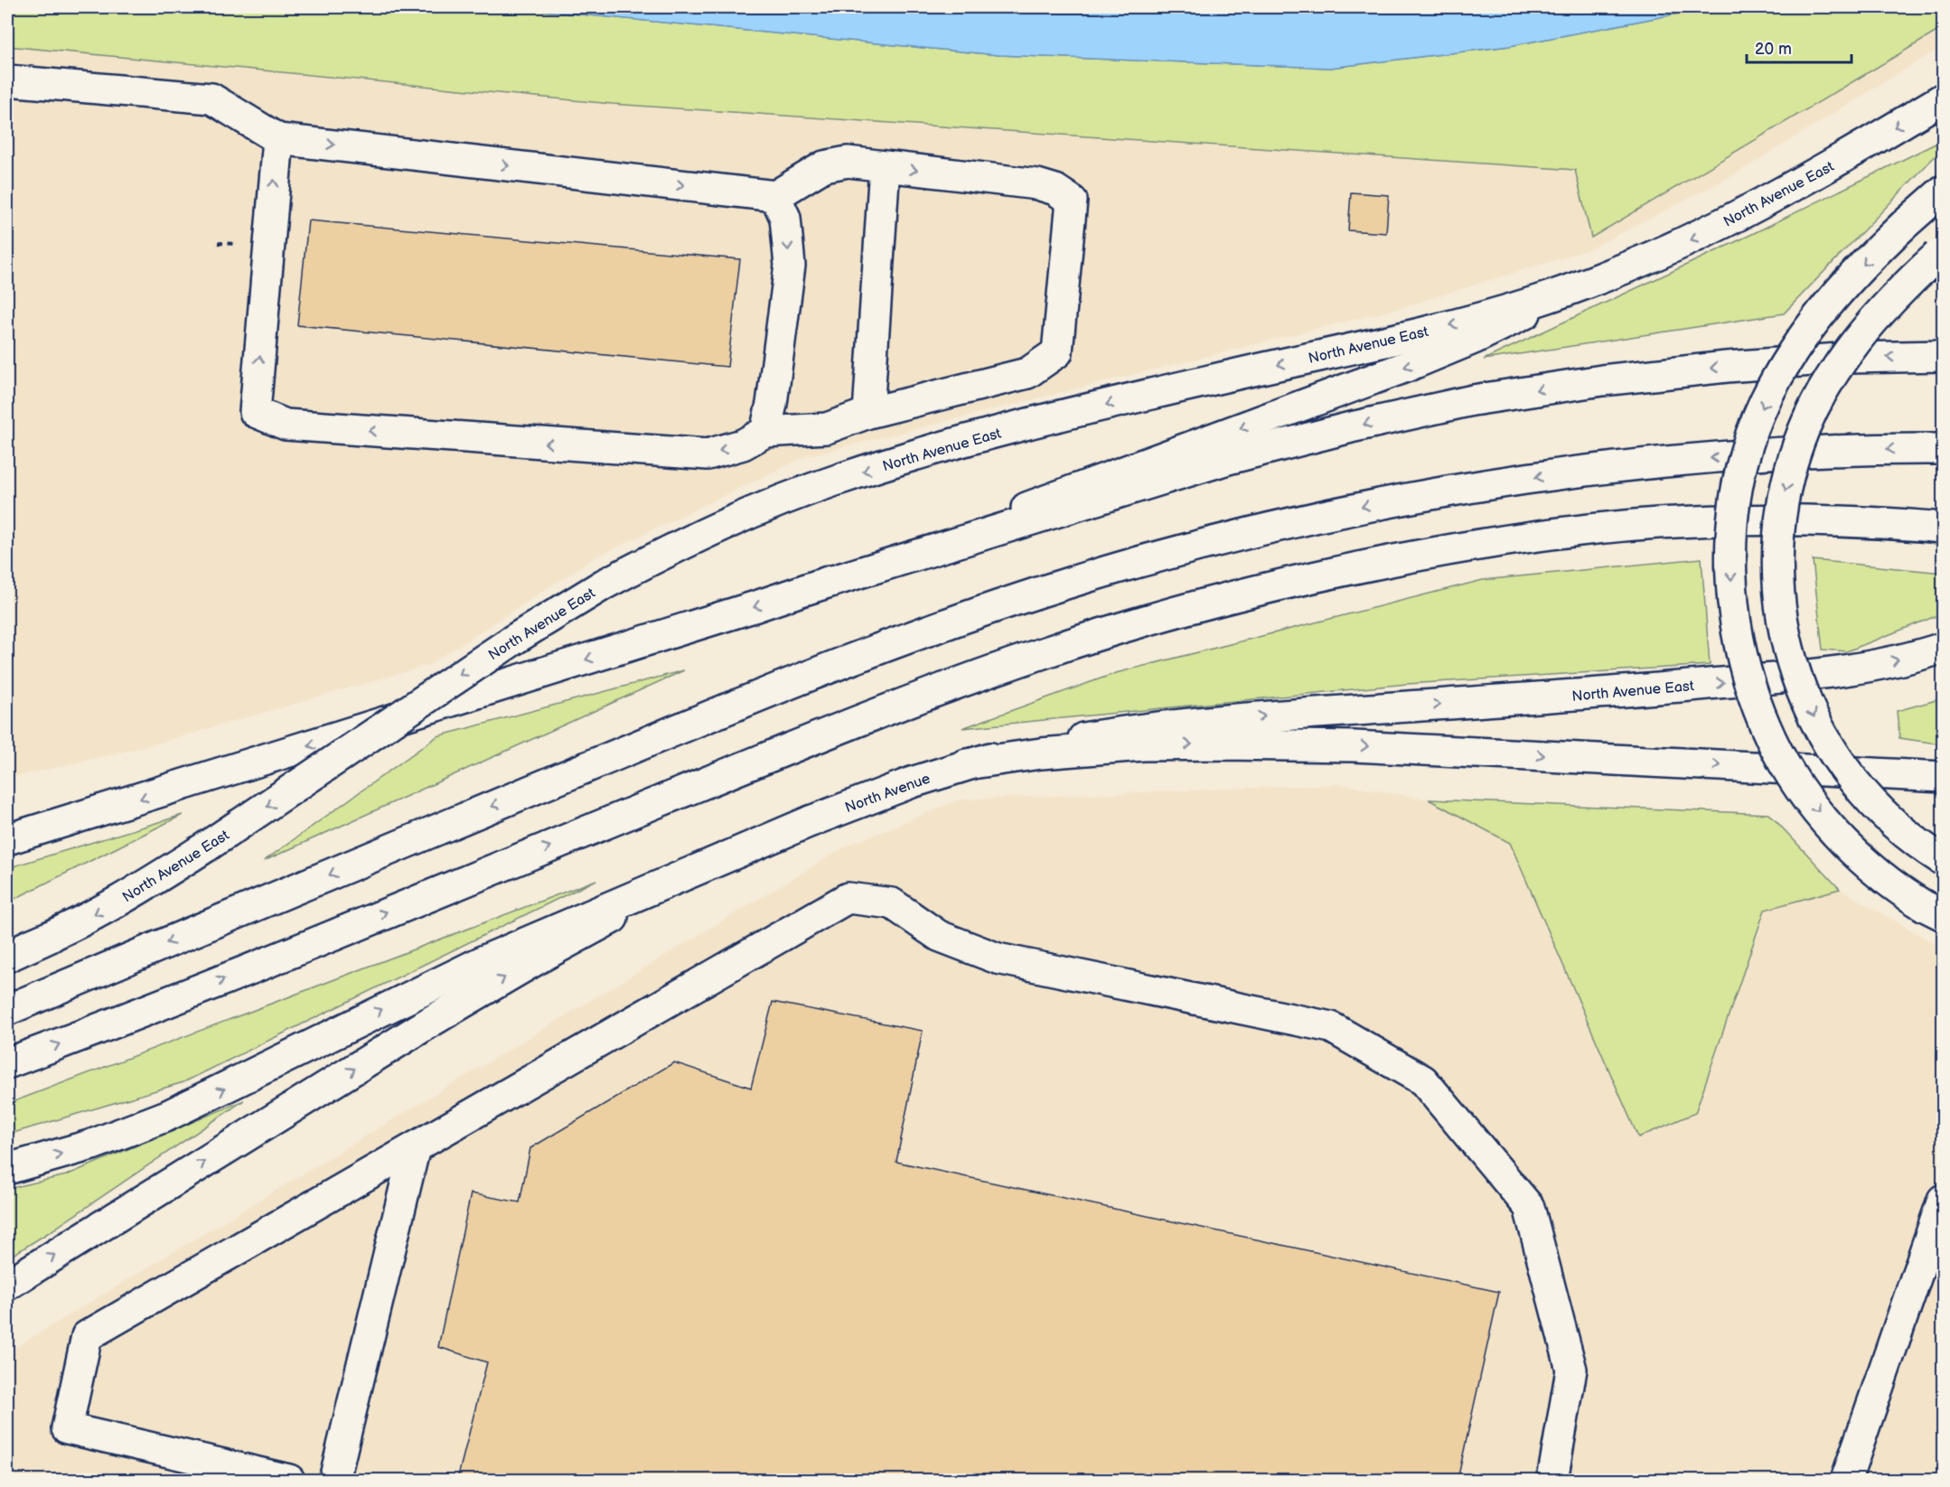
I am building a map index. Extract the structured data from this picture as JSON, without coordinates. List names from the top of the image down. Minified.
{"streets":{"main road":["North Avenue East","North Avenue"]},"crossings":[["North Avenue East","North Avenue"]],"scale_bar":"20 m"}
